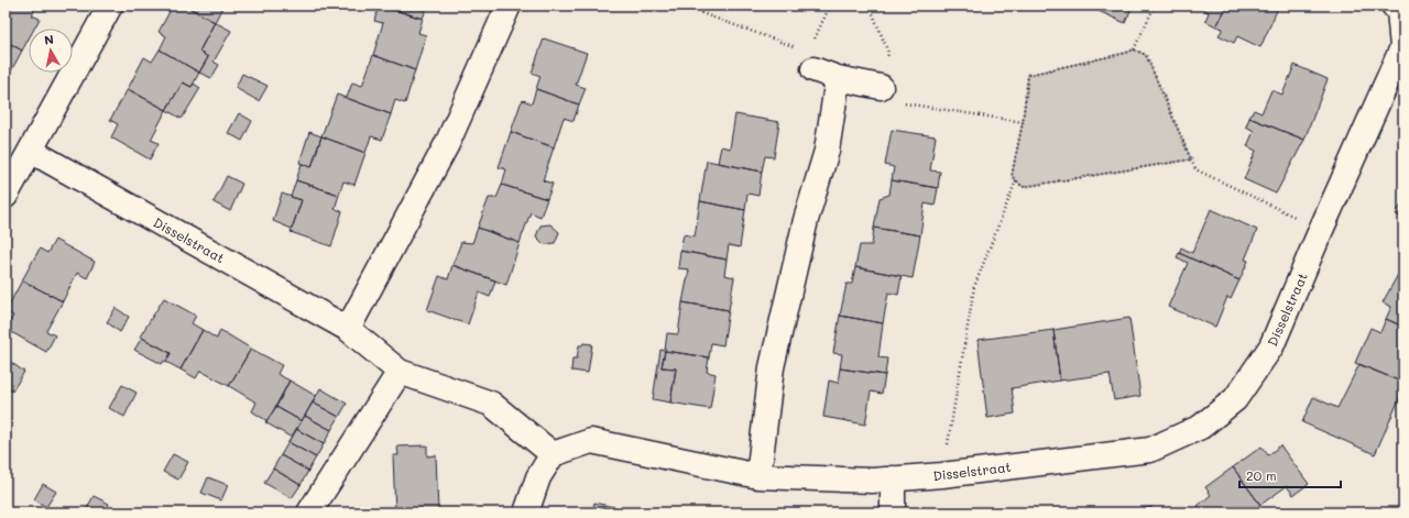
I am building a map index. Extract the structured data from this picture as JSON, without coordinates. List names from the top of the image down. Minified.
{"streets":{"street":["Disselstraat"]},"scale_bar":"20 m","north":"top"}
